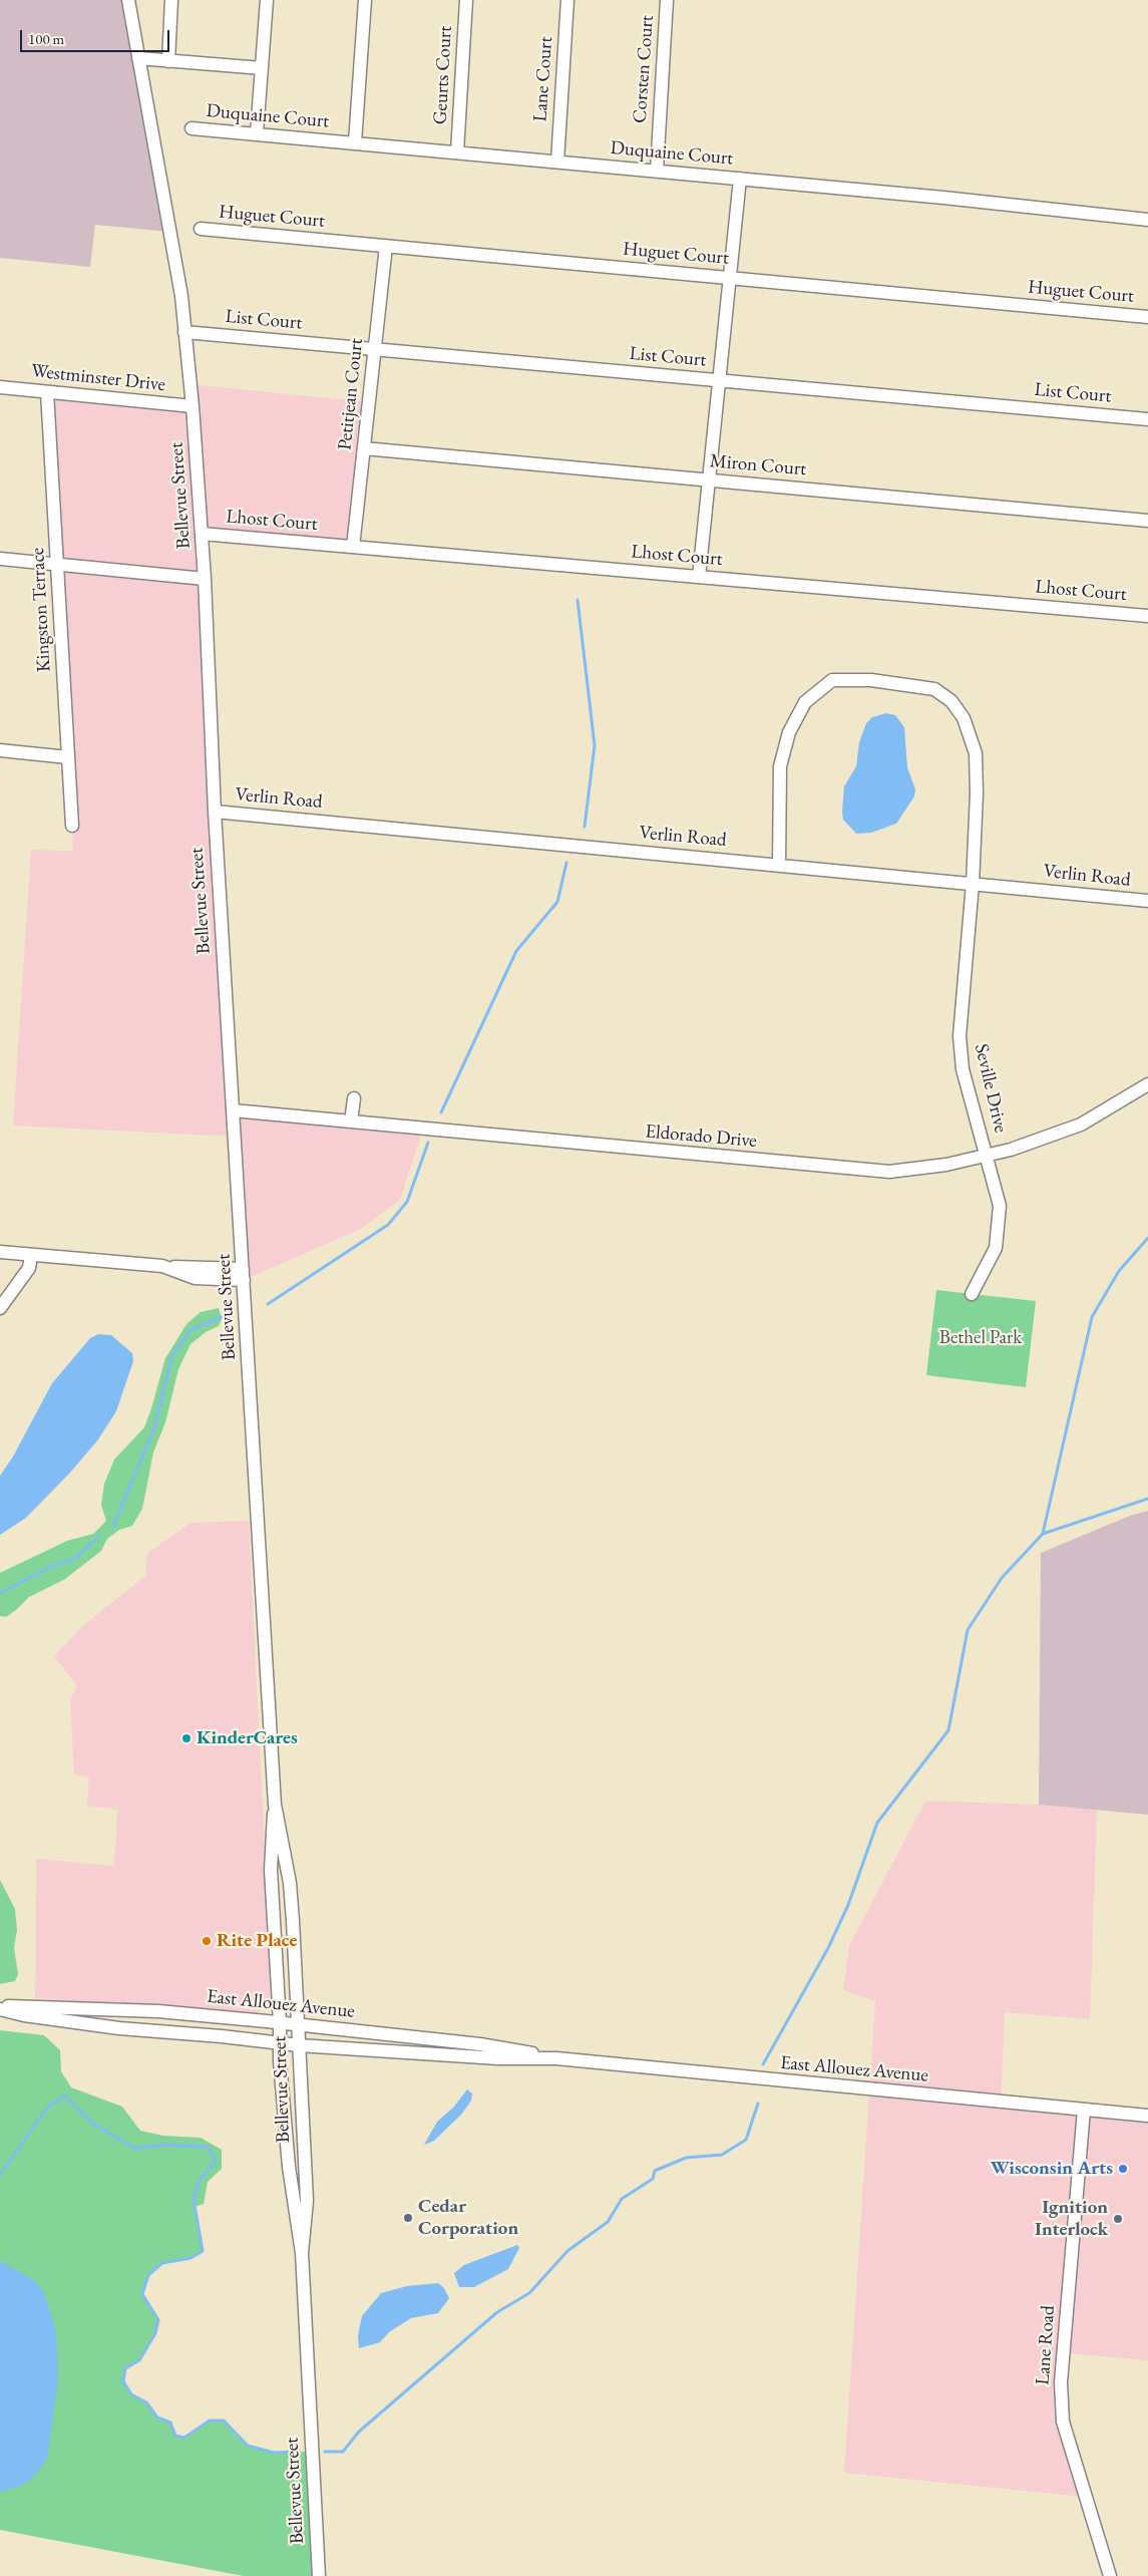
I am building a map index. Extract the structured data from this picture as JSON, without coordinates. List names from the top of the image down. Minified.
{"streets":{"street":["Corsten Court","Geurts Court","Lane Court","Duquaine Court","Huguet Court","List Court","Westminster Drive","Petitjean Court","Miron Court","Bellevue Street","Lhost Court","Kingston Terrace","Verlin Road","Seville Drive","Eldorado Drive","East Allouez Avenue","Lane Road"]},"crossings":[["Corsten Court","Duquaine Court"],["Geurts Court","Duquaine Court"],["Lane Court","Duquaine Court"],["Huguet Court","Petitjean Court"],["List Court","Petitjean Court"],["List Court","Bellevue Street"],["Westminster Drive","Bellevue Street"],["Westminster Drive","Kingston Terrace"],["Petitjean Court","Miron Court"],["Petitjean Court","Lhost Court"],["Bellevue Street","Lhost Court"],["Bellevue Street","Verlin Road"],["Bellevue Street","Eldorado Drive"],["Bellevue Street","East Allouez Avenue"],["Verlin Road","Seville Drive"],["Seville Drive","Eldorado Drive"],["East Allouez Avenue","Lane Road"]],"parks":["Bethel Park"],"places":["KinderCares","Rite Place","Wisconsin Arts","Cedar Corporation","Ignition Interlock"],"scale_bar":"100 m"}
